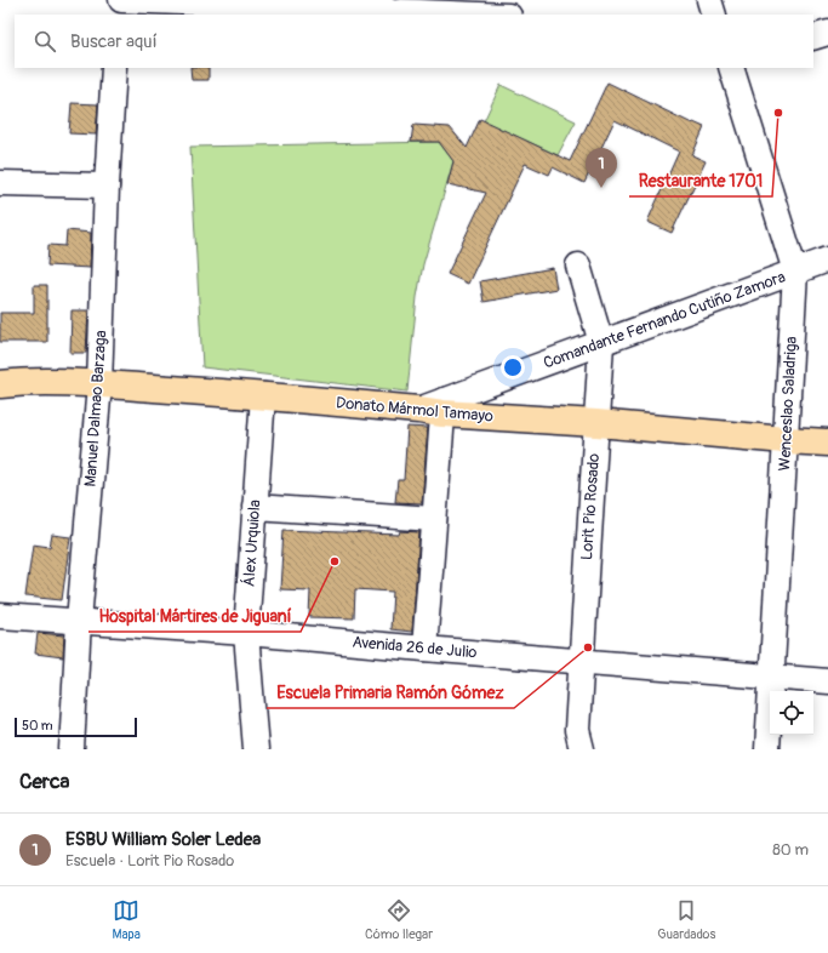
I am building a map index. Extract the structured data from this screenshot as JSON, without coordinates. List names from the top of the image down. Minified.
{"streets":{"main road":["Donato Mármol Tamayo"],"street":["Comandante Fernando Cutiño Zamora","Wenceslao Saladriga","Manuel Dalmao Barzaga","Lorit Pio Rosado","Álex Urquiola","Avenida 26 de Julio"]},"crossings":[["Comandante Fernando Cutiño Zamora","Wenceslao Saladriga"],["Comandante Fernando Cutiño Zamora","Donato Mármol Tamayo"],["Comandante Fernando Cutiño Zamora","Lorit Pio Rosado"],["Wenceslao Saladriga","Donato Mármol Tamayo"],["Wenceslao Saladriga","Avenida 26 de Julio"],["Manuel Dalmao Barzaga","Donato Mármol Tamayo"],["Manuel Dalmao Barzaga","Avenida 26 de Julio"],["Donato Mármol Tamayo","Lorit Pio Rosado"],["Donato Mármol Tamayo","Álex Urquiola"],["Lorit Pio Rosado","Avenida 26 de Julio"],["Álex Urquiola","Avenida 26 de Julio"]],"places":["Restaurante 1701","Hospital Mártires de Jiguaní","Escuela Primaria Ramón Gómez"],"scale_bar":"50 m","page":{"search":"Buscar aquí","pins":"1","scale":"50 m","heading":"Cerca","list":[{"mark":"1","name":"ESBU William Soler Ledea","note":"Escuela · Lorit Pio Rosado","value":"80 m"}],"nav":["Mapa","Cómo llegar","Guardados"]}}
